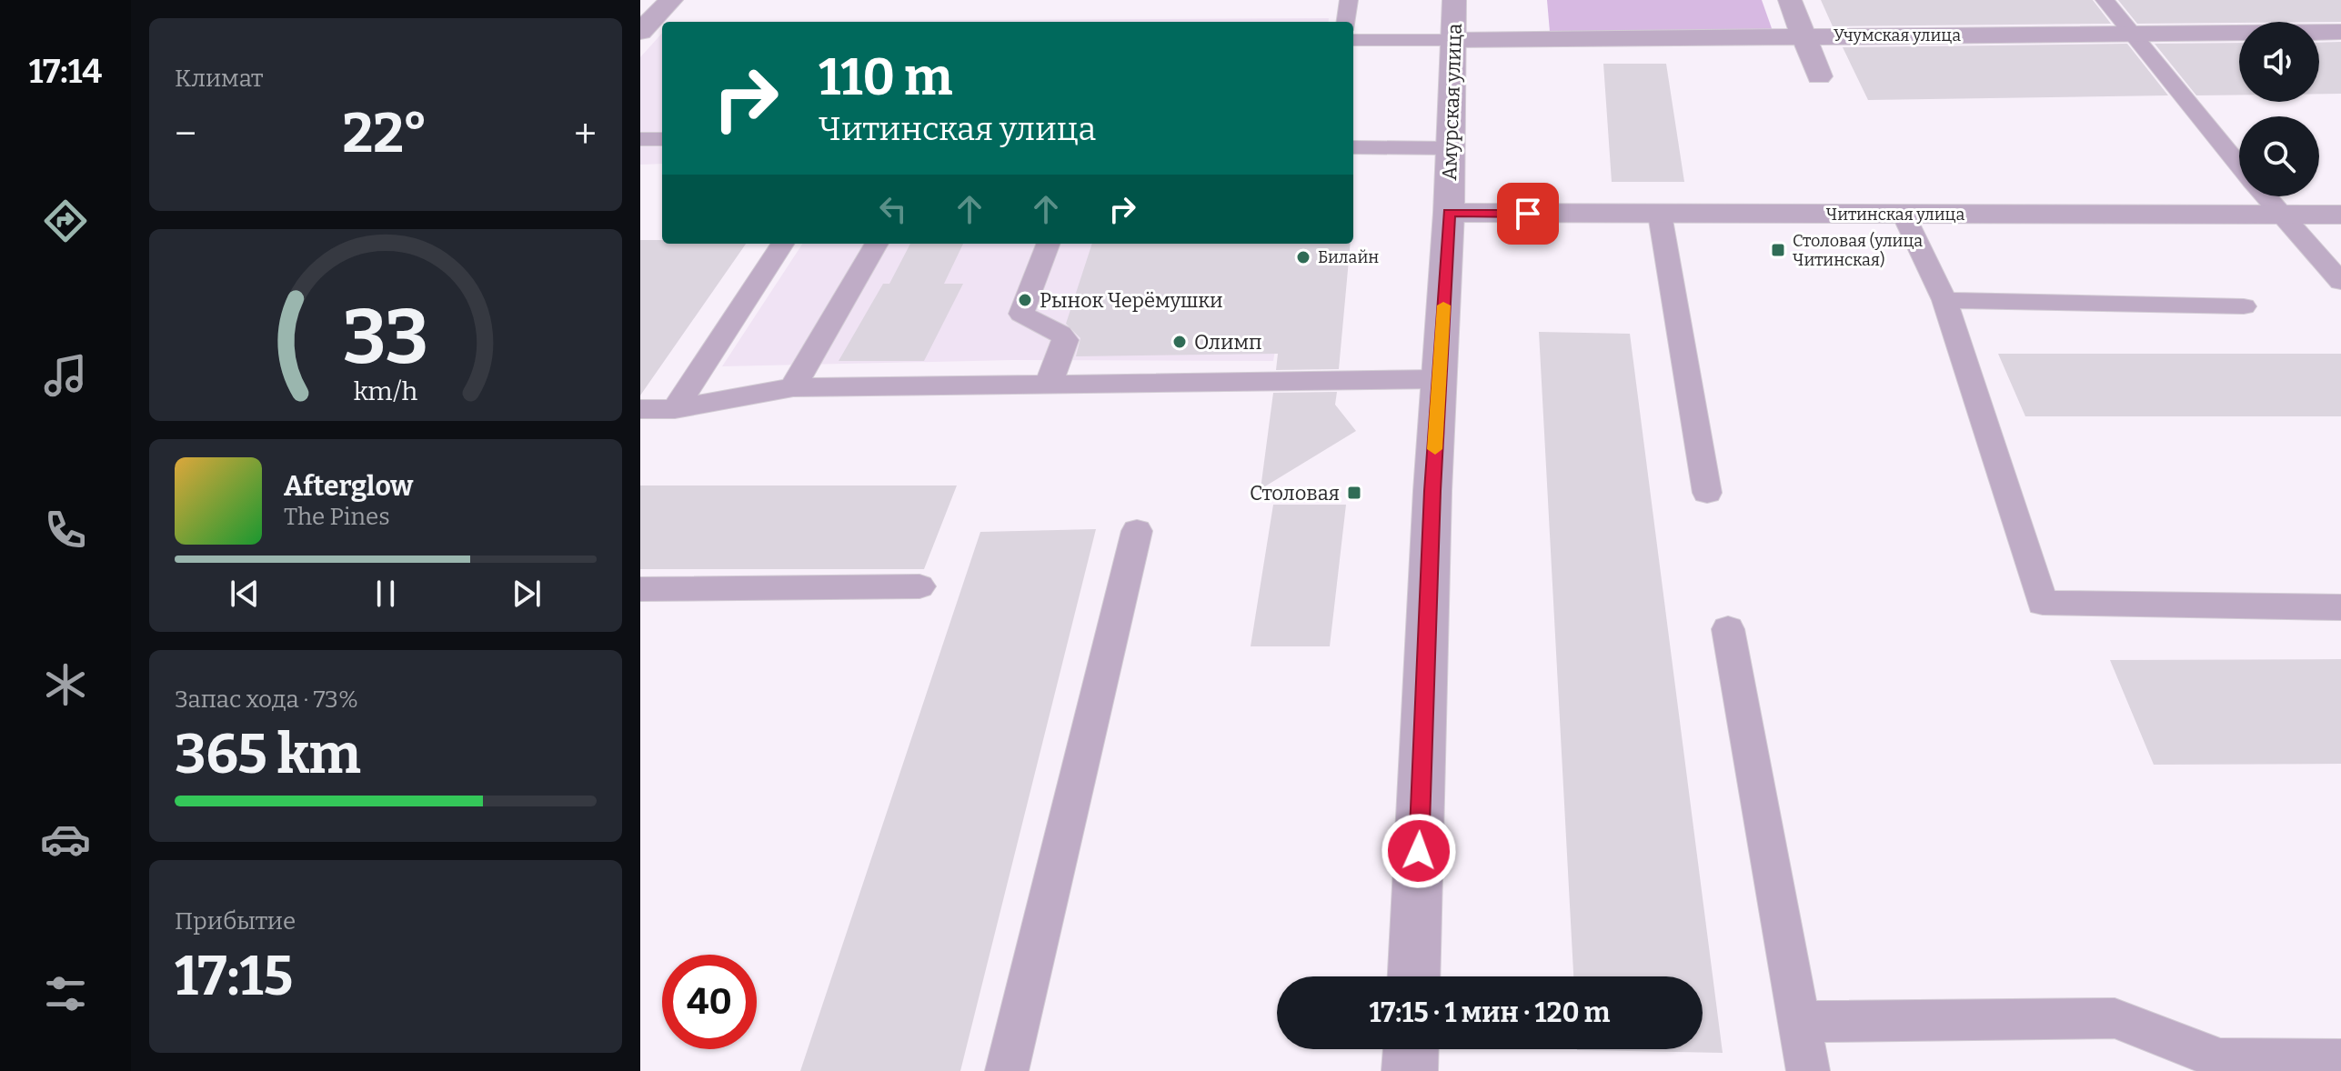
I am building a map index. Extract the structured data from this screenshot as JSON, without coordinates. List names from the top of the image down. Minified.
{"streets":{"street":["Учумская улица","Амурская улица","Читинская улица"]},"crossings":[["Учумская улица","Амурская улица"],["Амурская улица","Читинская улица"]],"places":{"transit":["Столовая (улица Читинская)","Столовая"],"other":["Билайн","Рынок Черёмушки","Олимп"]},"page":{"tabs":"17:14","tile":["Климат",["Запас хода · 73%","365 km"],["Прибытие","17:15"]],"turn":["110 m","Читинская улица"],"heat":["−","22°","+"],"song":["Afterglow","The Pines"],"limit":"40","trip":"17:15 · 1 мин · 120 m","gauge":["33","km/h"]}}
